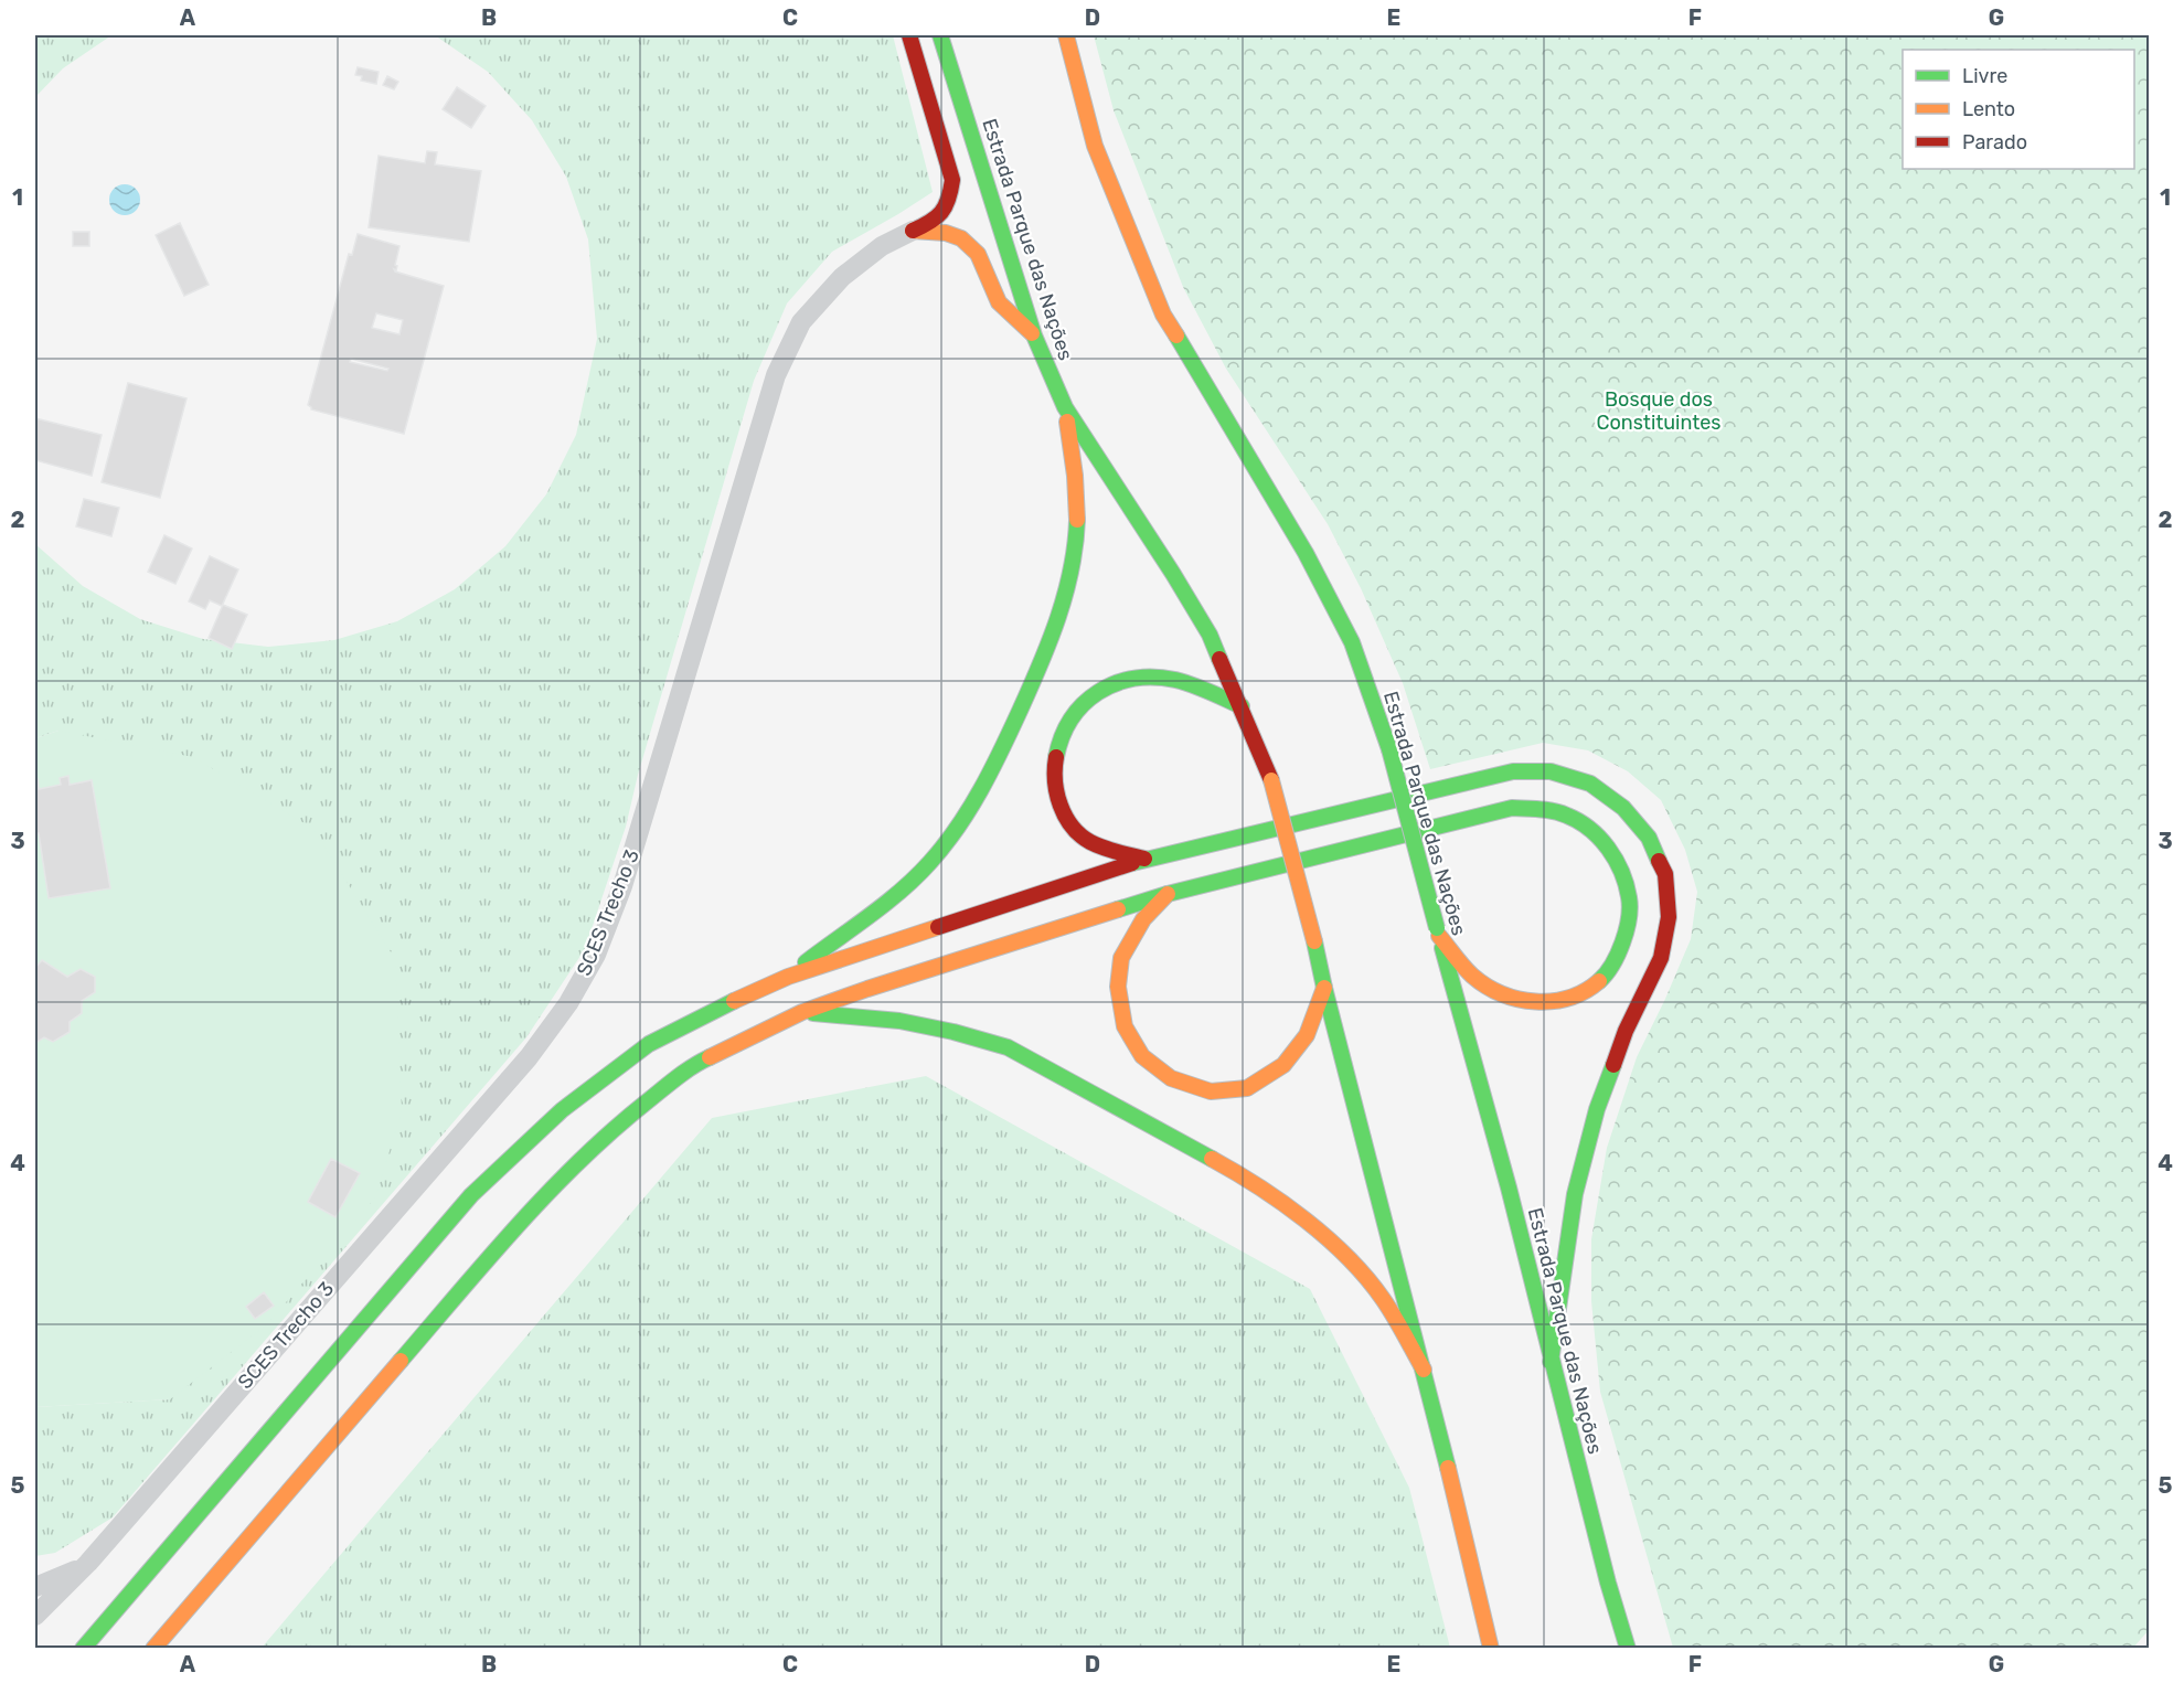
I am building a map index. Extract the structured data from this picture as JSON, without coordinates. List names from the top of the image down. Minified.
{"streets":{"highway":["Estrada Parque das Nações"],"street":["SCES Trecho 3"]},"parks":["Bosque dos Constituintes"],"legend":["Livre","Lento","Parado"],"grid":{"columns":["A","B","C","D","E","F","G"],"rows":["1","2","3","4","5"]}}
